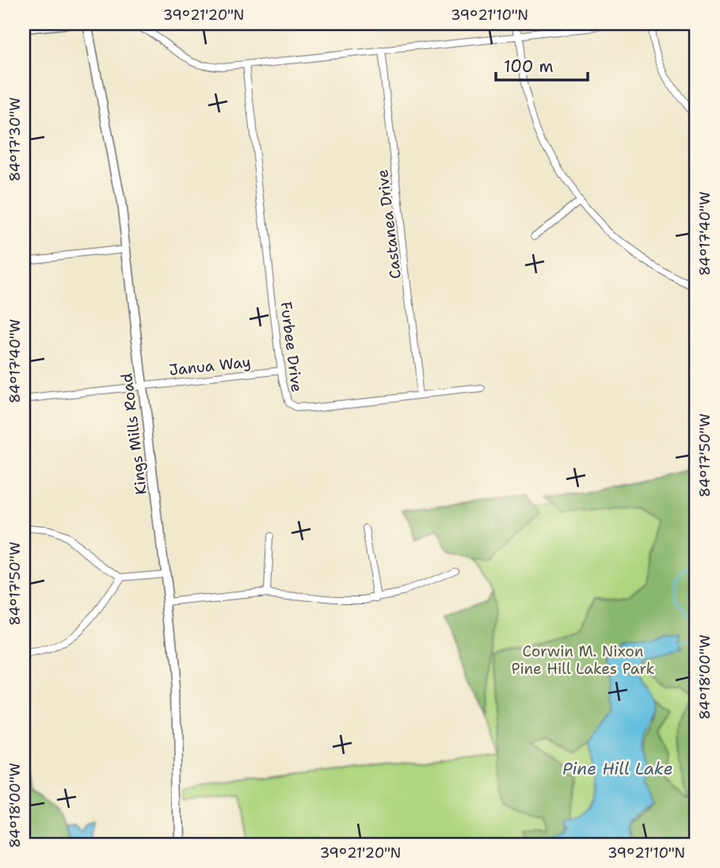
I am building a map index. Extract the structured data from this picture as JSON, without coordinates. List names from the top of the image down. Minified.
{"streets":{"street":["Castanea Drive","Furbee Drive","Janua Way","Kings Mills Road"]},"crossings":[["Castanea Drive","Furbee Drive"],["Furbee Drive","Janua Way"],["Janua Way","Kings Mills Road"]],"water":["Pine Hill Lake"],"parks":["Corwin M. Nixon Pine Hill Lakes Park"],"scale_bar":"100 m","coordinates":["39°21'20\"N","39°21'10\"N","84°17'30\"W","84°17'40\"W","84°17'50\"W","84°18'00\"W"]}
